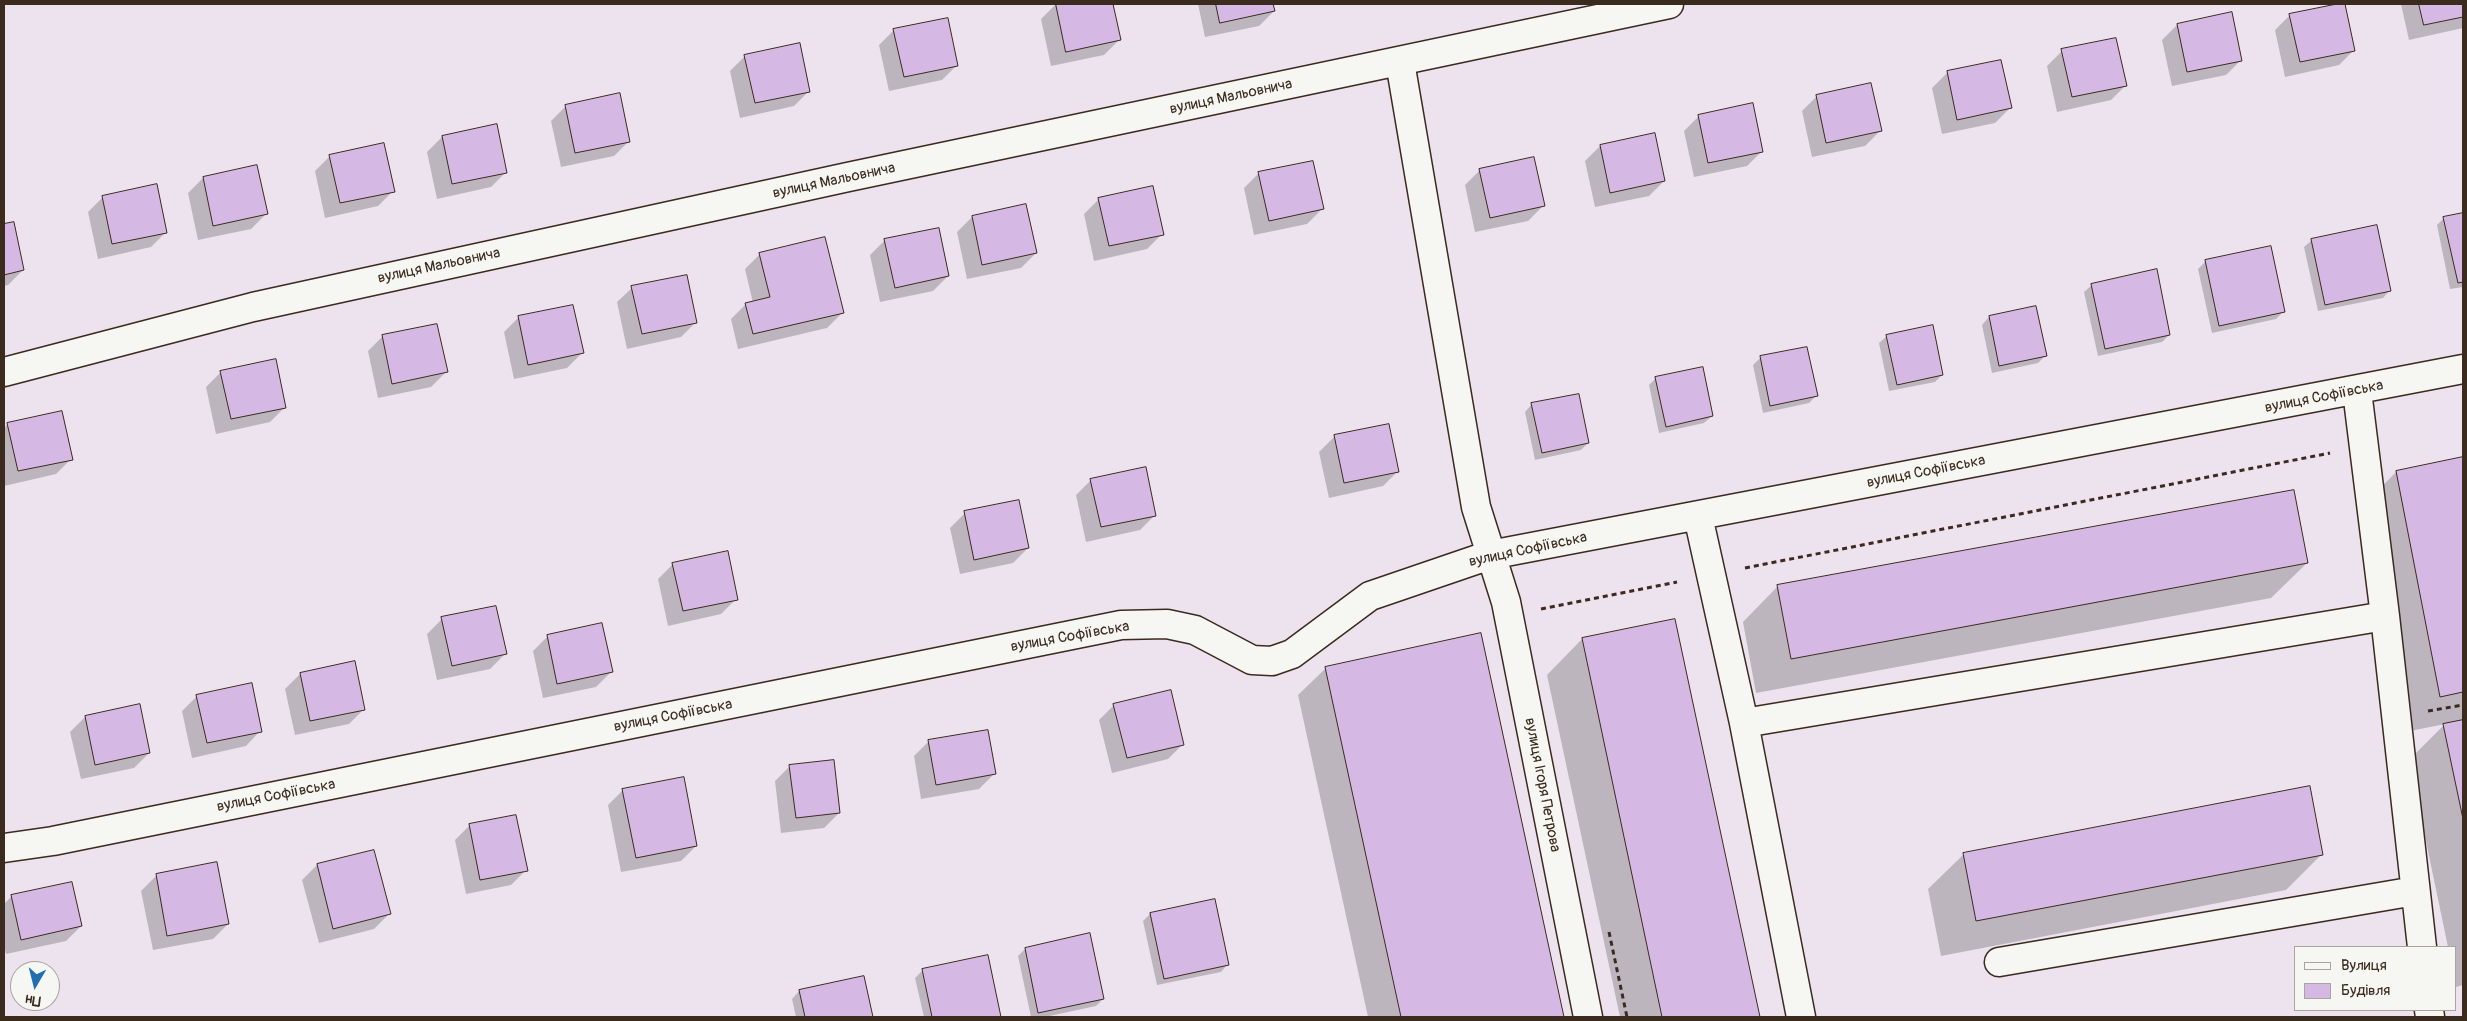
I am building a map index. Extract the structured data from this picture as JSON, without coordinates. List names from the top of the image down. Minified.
{"streets":{"street":["вулиця Мальовнича","вулиця Софіївська","вулиця Ігоря Петрова"]},"crossings":[["вулиця Мальовнича","вулиця Ігоря Петрова"],["вулиця Софіївська","вулиця Ігоря Петрова"]],"legend":["Вулиця","Будівля"],"north":"bottom"}
